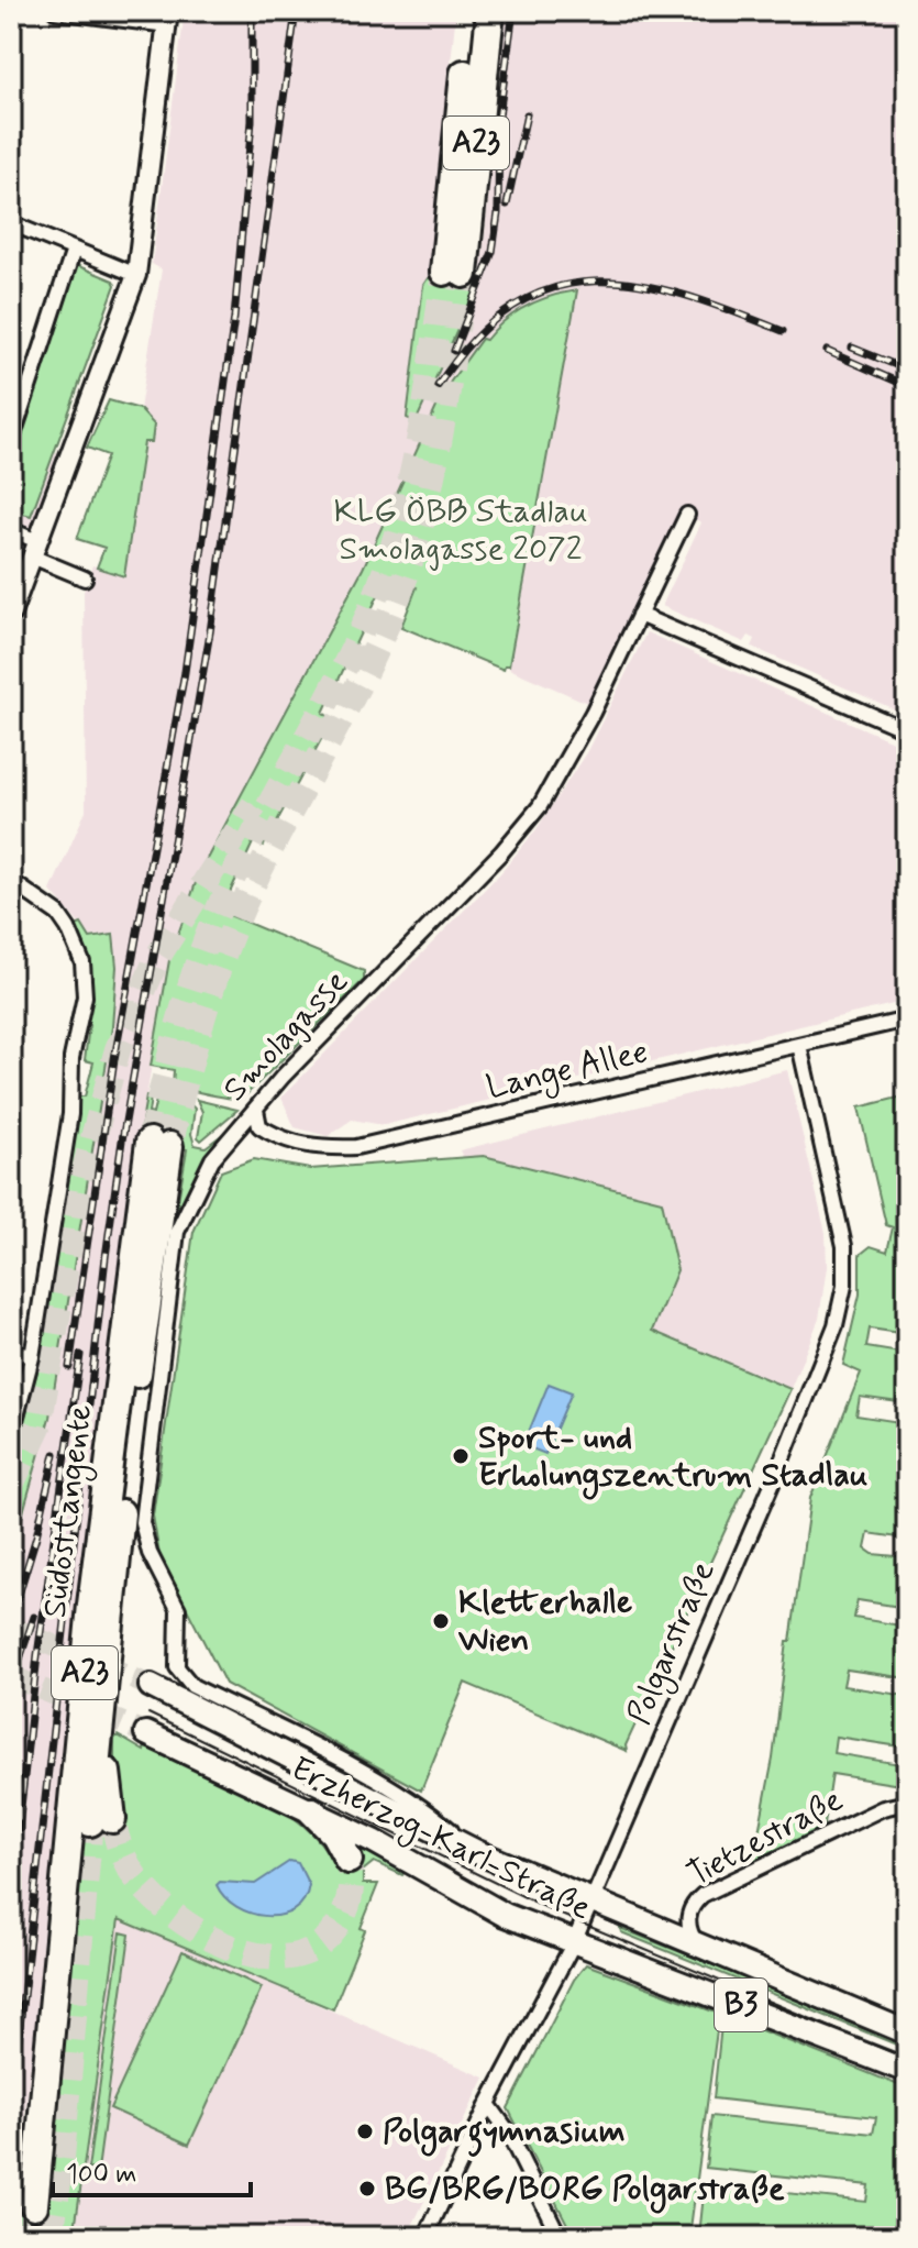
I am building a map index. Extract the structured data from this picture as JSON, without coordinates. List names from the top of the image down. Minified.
{"streets":{"highway":["A23","Südosttangente"],"main road":["Erzherzog-Karl-Straße","B3"],"street":["Smolagasse","Lange Allee","Polgarstraße","Tietzestraße"]},"crossings":[["Smolagasse","Lange Allee"],["Smolagasse","Erzherzog-Karl-Straße"],["Lange Allee","Polgarstraße"],["Polgarstraße","Erzherzog-Karl-Straße"],["Tietzestraße","Erzherzog-Karl-Straße"]],"parks":["KLG ÖBB Stadlau Smolagasse 2072"],"places":["Sport- und Erholungszentrum Stadlau","Kletterhalle Wien","Polgargymnasium","BG/BRG/BORG Polgarstraße"],"scale_bar":"100 m"}
